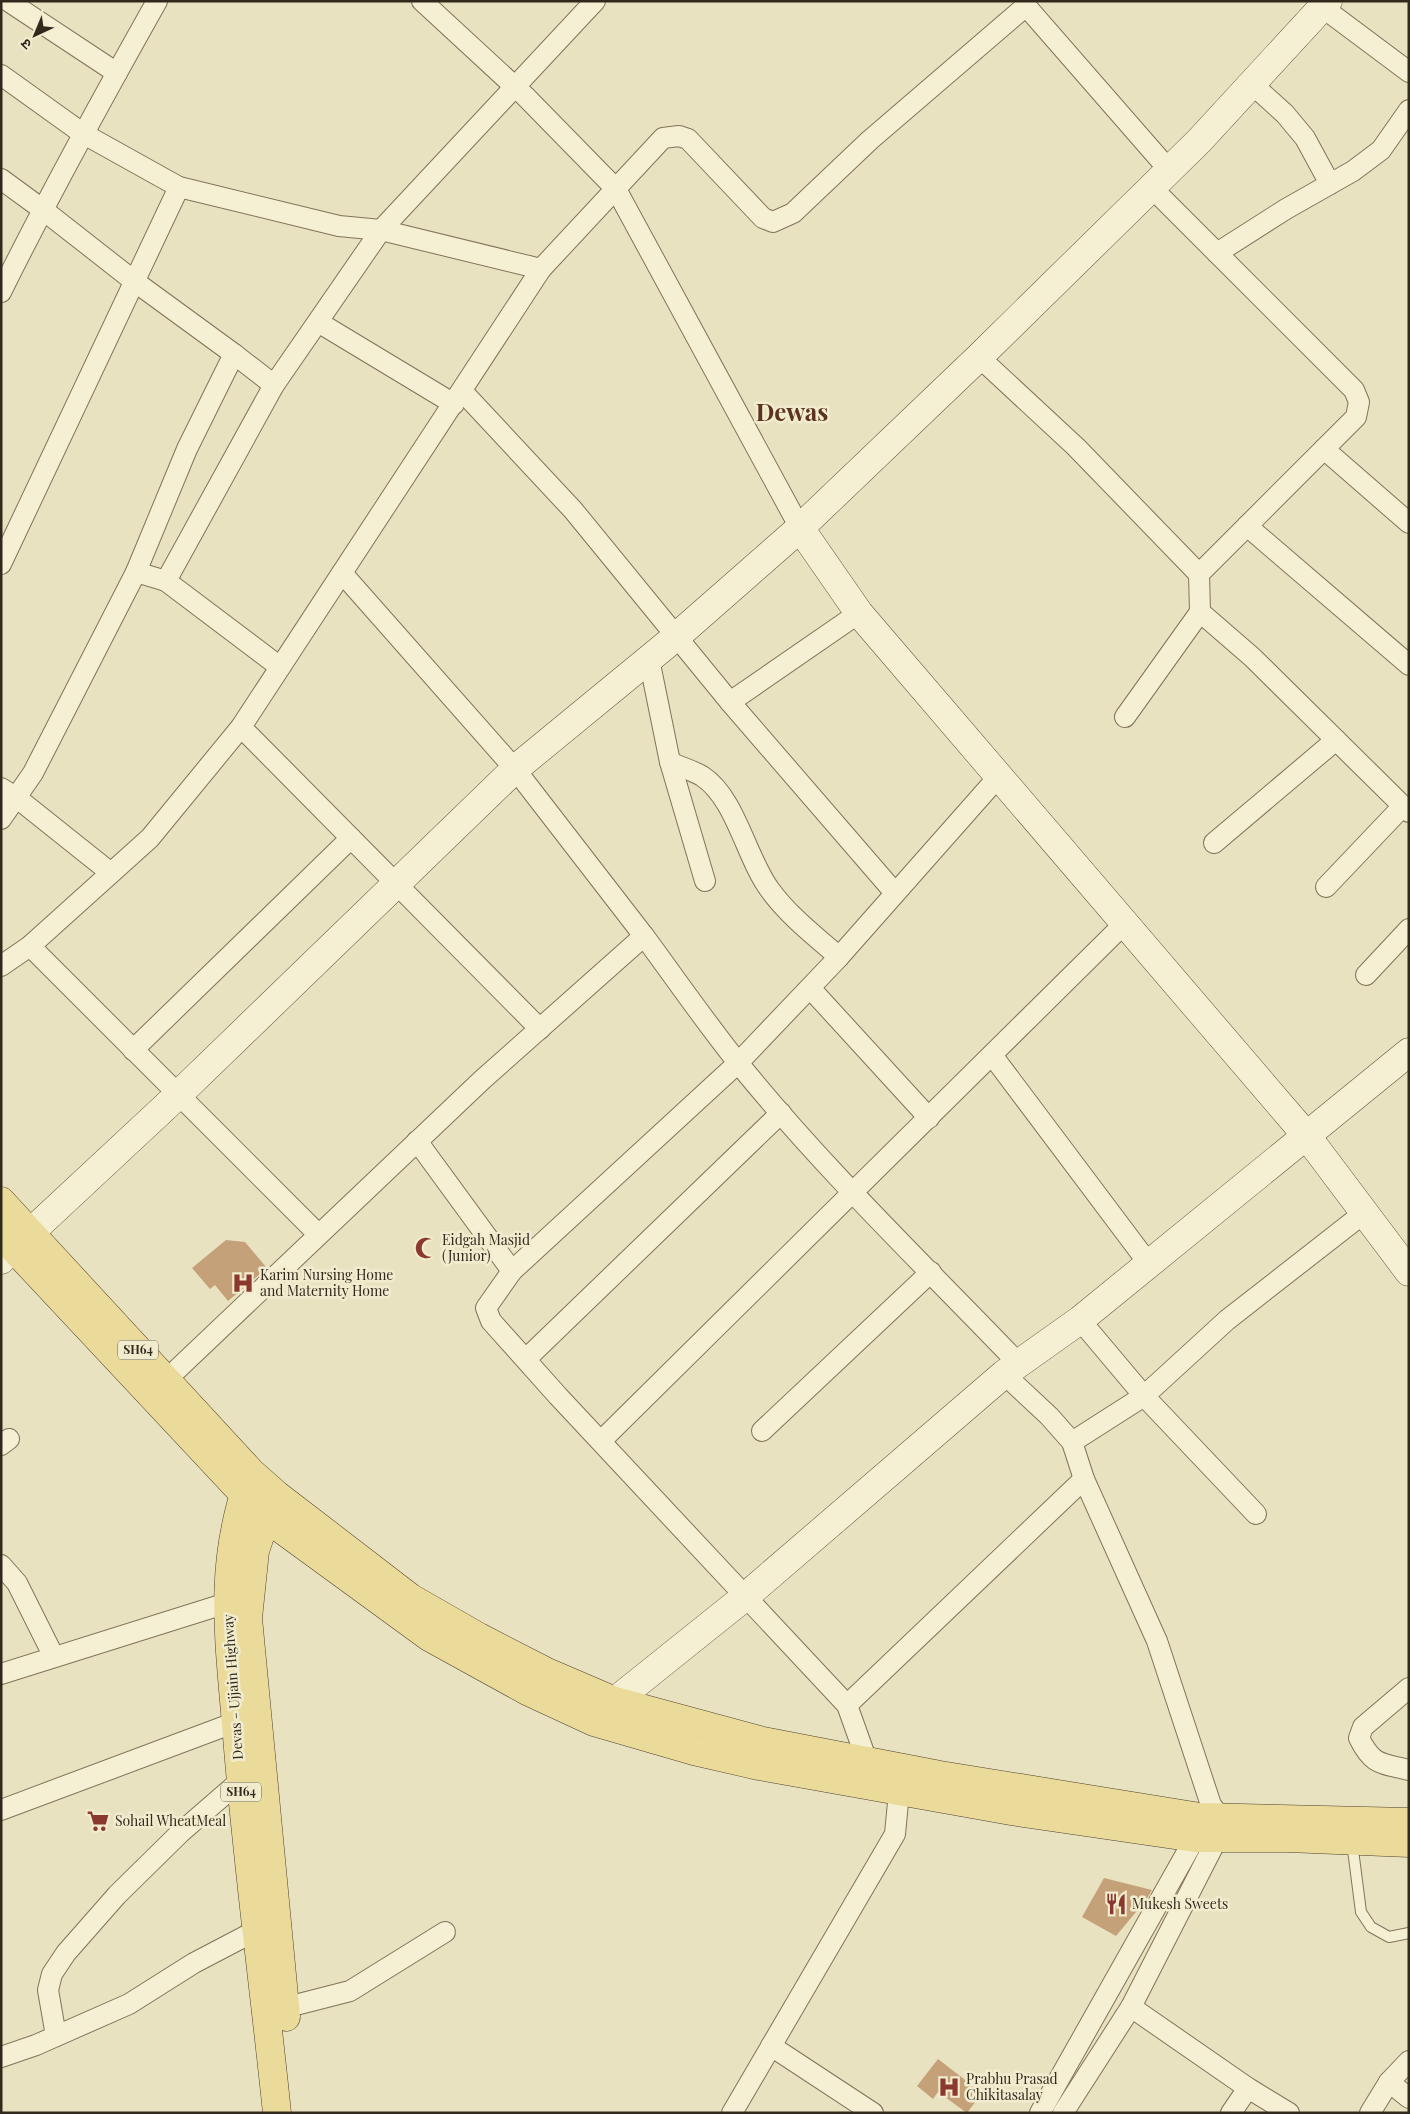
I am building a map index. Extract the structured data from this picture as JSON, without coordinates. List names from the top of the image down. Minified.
{"streets":{"main road":["SH64","Devas - Ujjain Highway"]},"crossings":[["SH64","Devas - Ujjain Highway"]],"districts":["Dewas"],"places":{"mosque":["Eidgah Masjid (Junior)"],"hospital":["Karim Nursing Home and Maternity Home","Prabhu Prasad Chikitasalay"],"supermarket":["Sohail WheatMeal"],"restaurant":["Mukesh Sweets"]},"north":"bottom left"}
